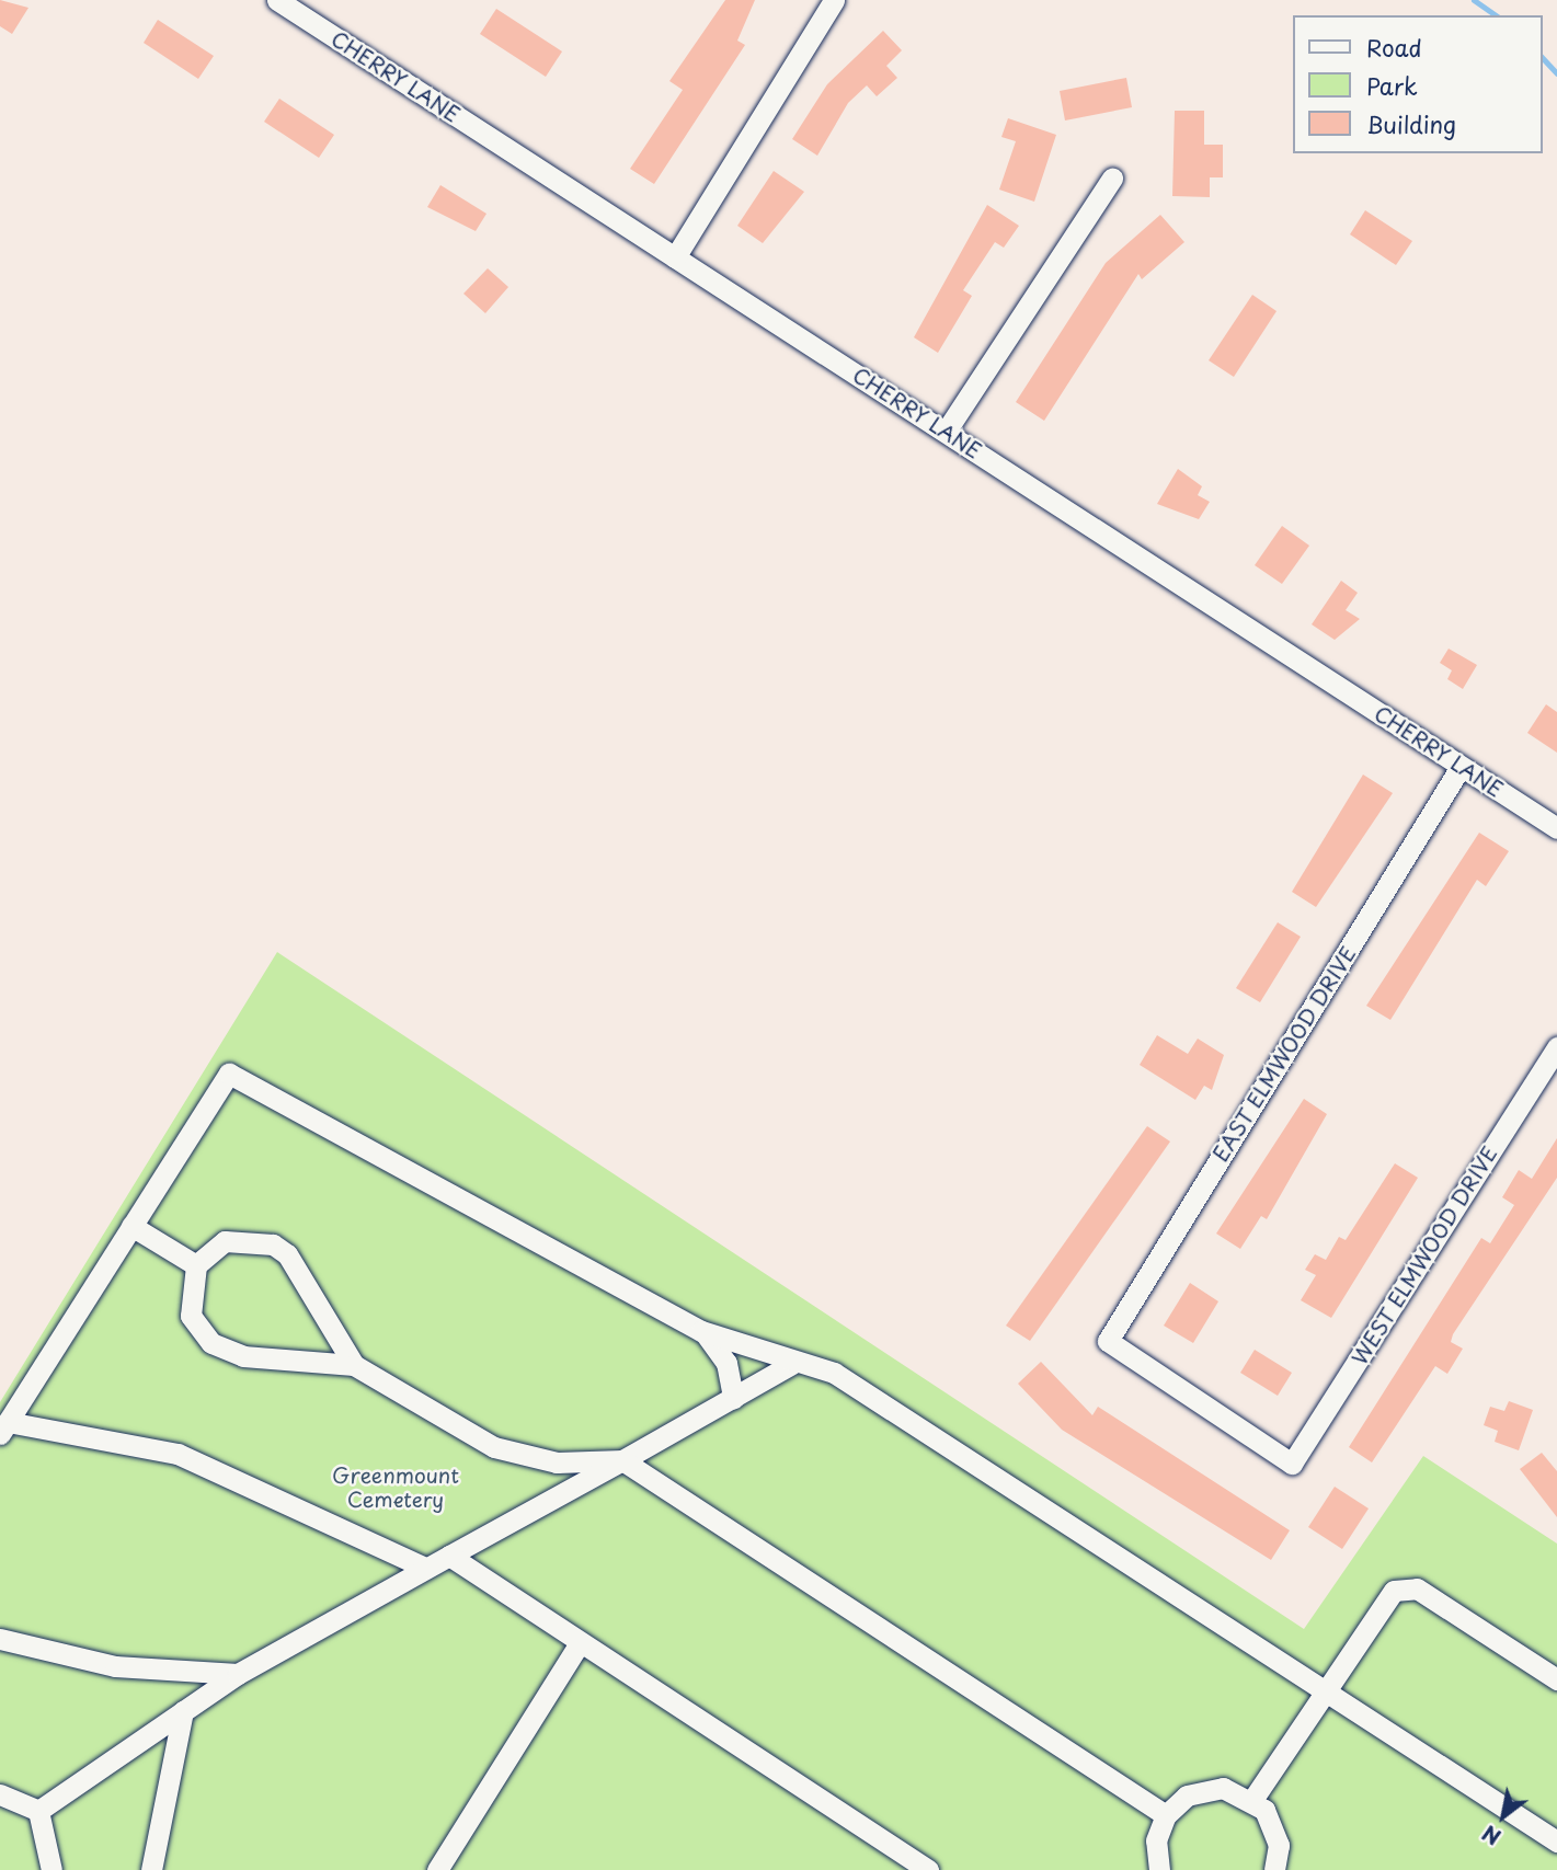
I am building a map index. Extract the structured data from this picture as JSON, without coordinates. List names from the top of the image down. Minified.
{"streets":{"street":["CHERRY LANE","EAST ELMWOOD DRIVE","WEST ELMWOOD DRIVE"]},"crossings":[["CHERRY LANE","EAST ELMWOOD DRIVE"],["EAST ELMWOOD DRIVE","WEST ELMWOOD DRIVE"]],"parks":["Greenmount Cemetery"],"legend":["Road","Park","Building"],"north":"bottom left"}
